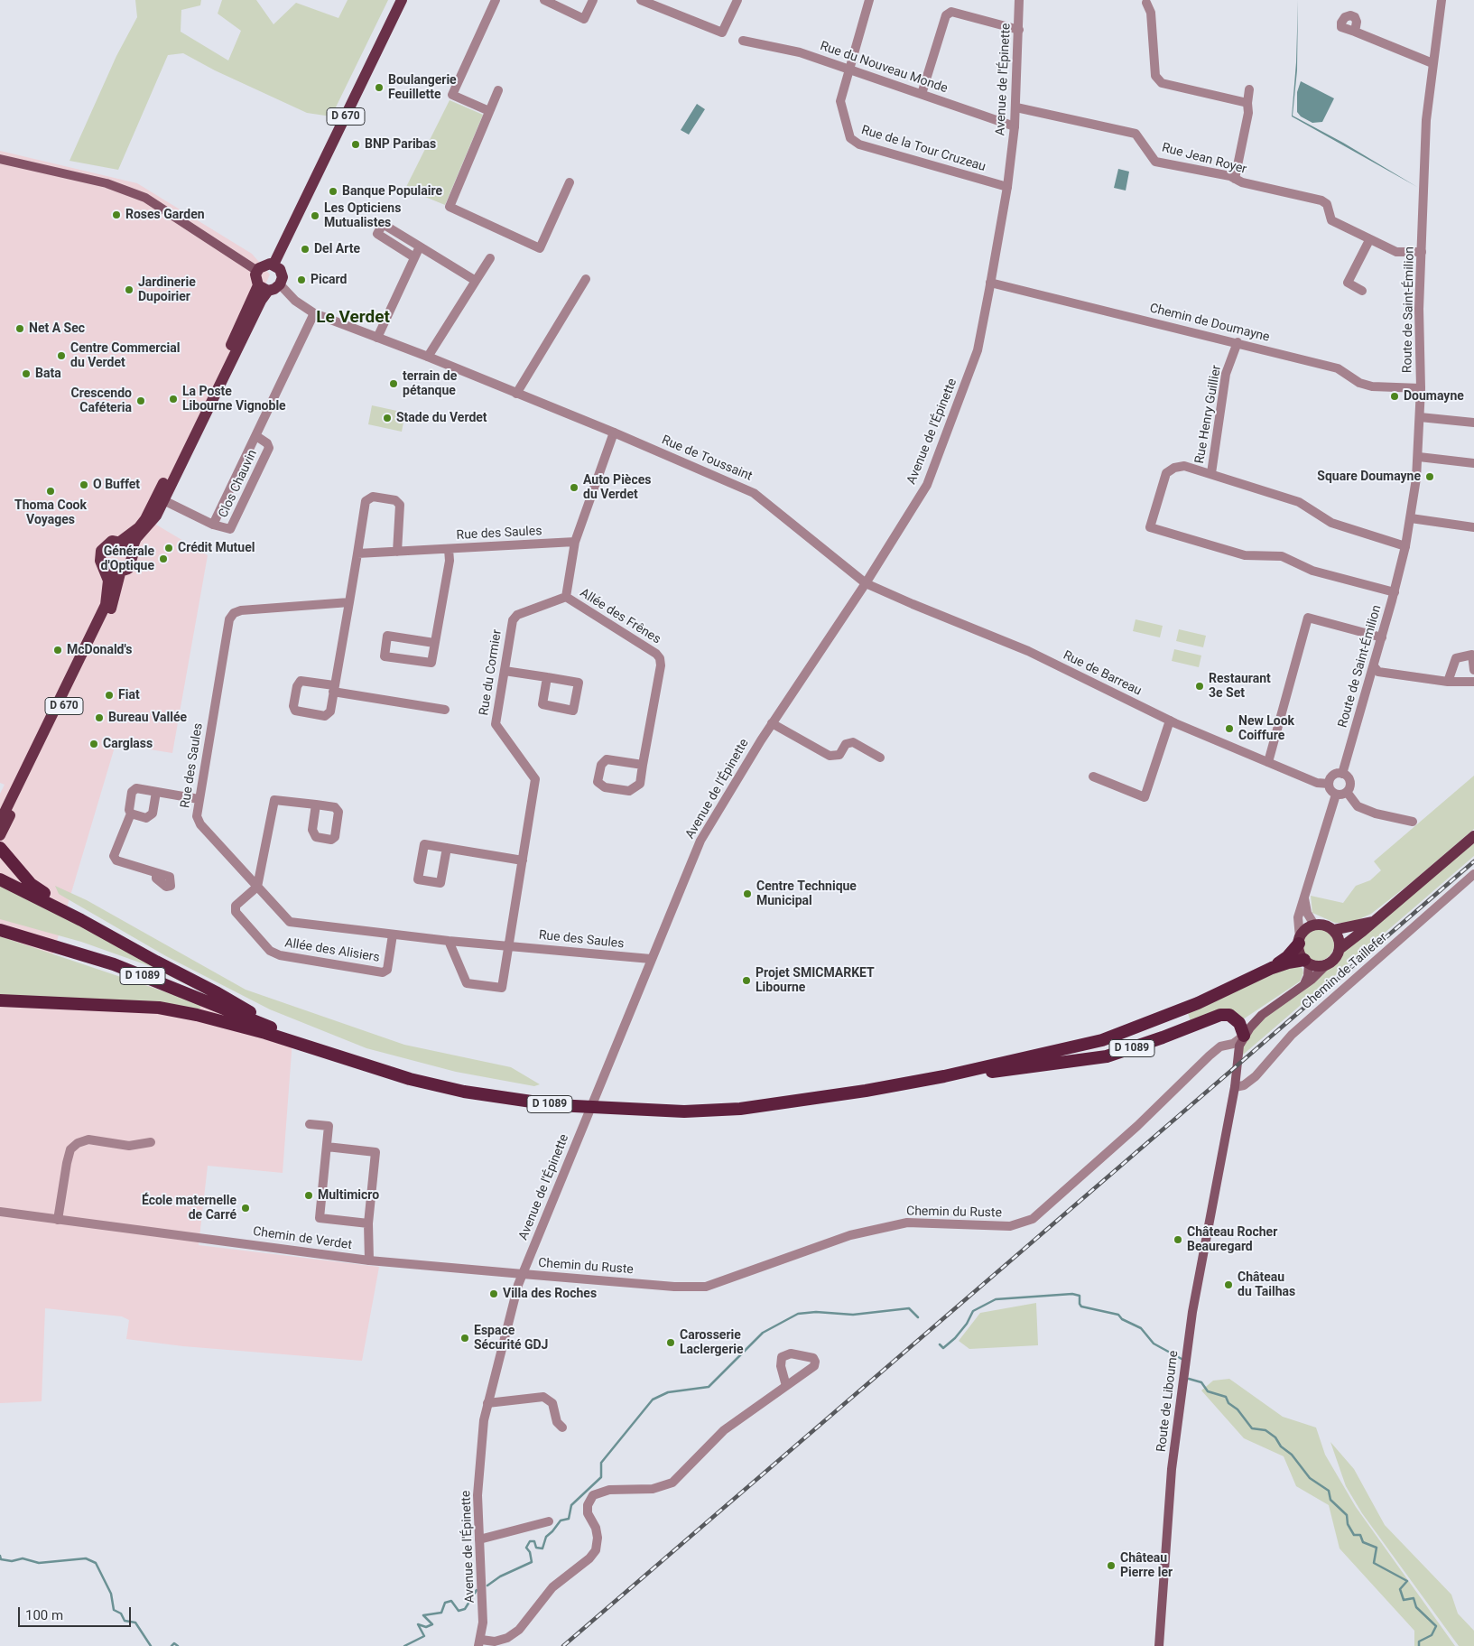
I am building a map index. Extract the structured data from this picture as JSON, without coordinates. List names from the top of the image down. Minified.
{"streets":{"highway":["D 1089"],"main road":["D 670","Route de Libourne"],"street":["Rue du Nouveau Monde","Avenue de l'Épinette","Rue de la Tour Cruzeau","Rue Jean Royer","Route de Saint-Émilion","Chemin de Doumayne","Rue Henry Guillier","Rue de Toussaint","Clos Chauvin","Rue des Saules","Allée des Frênes","Rue du Cormier","Rue de Barreau","Allée des Alisiers","Chemin de Taillefer","Chemin du Ruste","Chemin de Verdet"]},"crossings":[["Rue du Nouveau Monde","Avenue de l'Épinette"],["Rue du Nouveau Monde","Rue de la Tour Cruzeau"],["Avenue de l'Épinette","Rue de la Tour Cruzeau"],["Avenue de l'Épinette","Rue Jean Royer"],["Avenue de l'Épinette","Chemin de Doumayne"],["Avenue de l'Épinette","Rue de Toussaint"],["Avenue de l'Épinette","Rue des Saules"],["Avenue de l'Épinette","Rue de Barreau"],["Avenue de l'Épinette","Chemin du Ruste"],["Avenue de l'Épinette","Chemin de Verdet"],["D 670","Rue de Toussaint"],["Route de Saint-Émilion","Chemin de Doumayne"],["Route de Saint-Émilion","Rue Henry Guillier"],["Route de Saint-Émilion","Rue de Barreau"],["Chemin de Doumayne","Rue Henry Guillier"],["Rue de Toussaint","Clos Chauvin"],["Rue de Toussaint","Rue de Barreau"],["Rue des Saules","Rue du Cormier"],["Rue des Saules","Allée des Alisiers"],["Allée des Frênes","Rue du Cormier"],["Chemin de Taillefer","Route de Libourne"],["D 1089","Chemin du Ruste"],["Chemin du Ruste","Chemin de Verdet"]],"districts":["Le Verdet"],"places":["Boulangerie Feuillette","BNP Paribas","Banque Populaire","Roses Garden","Les Opticiens Mutualistes","Del Arte","Picard","Jardinerie Dupoirier","Net A Sec","Centre Commercial du Verdet","Bata","terrain de pétanque","Doumayne","La Poste Libourne Vignoble","Crescendo Caféteria","Stade du Verdet","Square Doumayne","O Buffet","Auto Pièces du Verdet","Thoma Cook Voyages","Crédit Mutuel","Générale d'Optique","McDonald's","Restaurant 3e Set","Fiat","Bureau Vallée","New Look Coiffure","Carglass","Centre Technique Municipal","Projet SMICMARKET Libourne","Multimicro","École maternelle de Carré","Château Rocher Beauregard","Château du Tailhas","Villa des Roches","Espace Sécurité GDJ","Carosserie Laclergerie","Château Pierre Ier"],"scale_bar":"100 m"}
